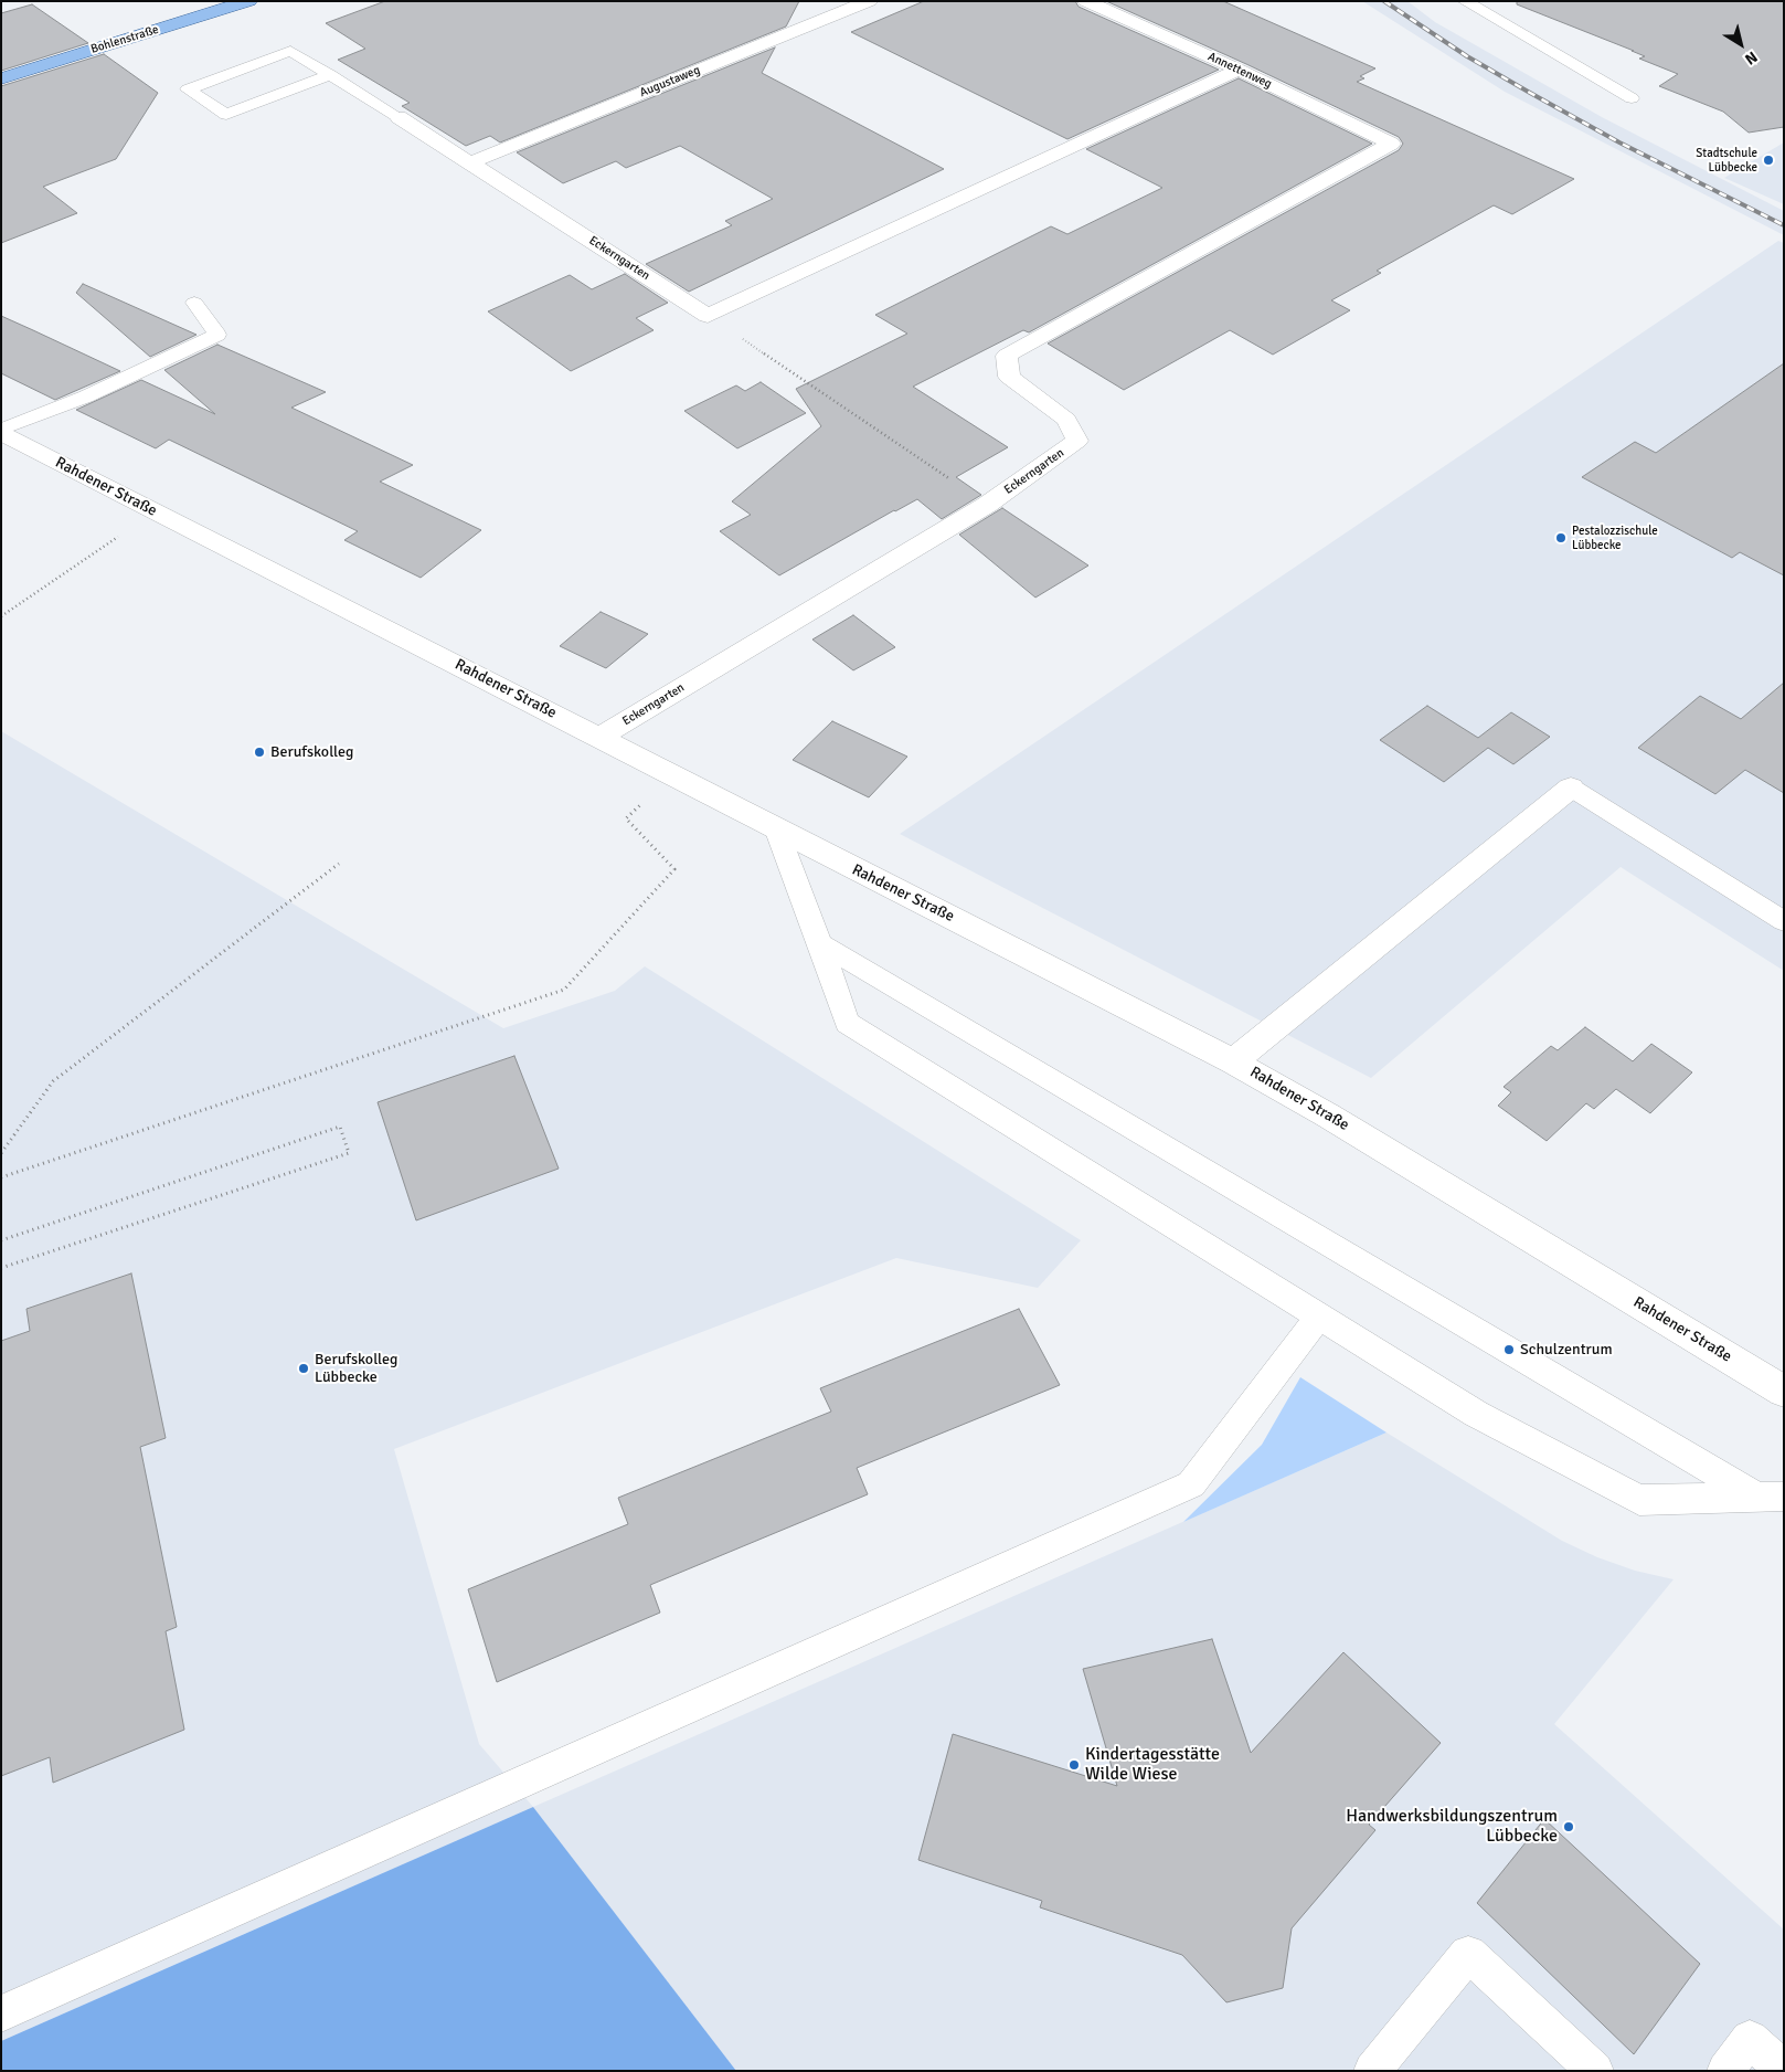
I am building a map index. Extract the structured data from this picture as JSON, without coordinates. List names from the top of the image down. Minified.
{"streets":{"main road":["Bohlenstraße"],"street":["Annettenweg","Augustaweg","Eckerngarten","Rahdener Straße"]},"crossings":[["Annettenweg","Eckerngarten"],["Augustaweg","Eckerngarten"],["Eckerngarten","Rahdener Straße"]],"places":["Stadtschule Lübbecke","Pestalozzischule Lübbecke","Berufskolleg","Schulzentrum","Berufskolleg Lübbecke","Kindertagesstätte Wilde Wiese","Handwerksbildungszentrum Lübbecke"],"north":"bottom right"}
